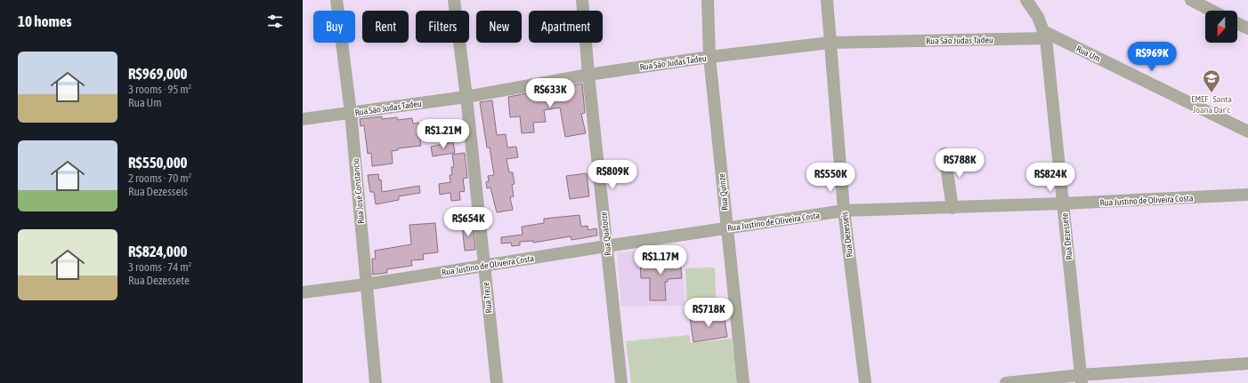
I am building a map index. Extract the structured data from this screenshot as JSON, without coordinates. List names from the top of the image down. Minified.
{"streets":{"street":["Rua São Judas Tadeu","Rua Um","Rua José Constancio","Rua Quinze","Rua Justino de Oliveira Costa","Rua Quatorze","Rua Dezesseis","Rua Dezessete","Rua Treze"]},"crossings":[["Rua São Judas Tadeu","Rua Um"],["Rua São Judas Tadeu","Rua José Constancio"],["Rua São Judas Tadeu","Rua Quinze"],["Rua São Judas Tadeu","Rua Quatorze"],["Rua São Judas Tadeu","Rua Dezesseis"],["Rua São Judas Tadeu","Rua Dezessete"],["Rua São Judas Tadeu","Rua Treze"],["Rua Um","Rua Dezessete"],["Rua José Constancio","Rua Justino de Oliveira Costa"],["Rua Quinze","Rua Justino de Oliveira Costa"],["Rua Justino de Oliveira Costa","Rua Quatorze"],["Rua Justino de Oliveira Costa","Rua Dezesseis"],["Rua Justino de Oliveira Costa","Rua Dezessete"],["Rua Justino de Oliveira Costa","Rua Treze"]],"places":{"school or university":["EMEF - Santa Joana Dar’c"]},"north":"bottom","page":{"heading":"10 homes","chip":["Buy","Rent","Filters","New","Apartment"],"price":["R$969K","R$633K","R$1.21M","R$788K","R$809K","R$550K","R$824K","R$654K","R$1.17M","R$718K"],"list":[{"name":"R$969,000","note":"3 rooms · 95 m² · Rua Um"},{"name":"R$550,000","note":"2 rooms · 70 m² · Rua Dezesseis"},{"name":"R$824,000","note":"3 rooms · 74 m² · Rua Dezessete"}]}}
